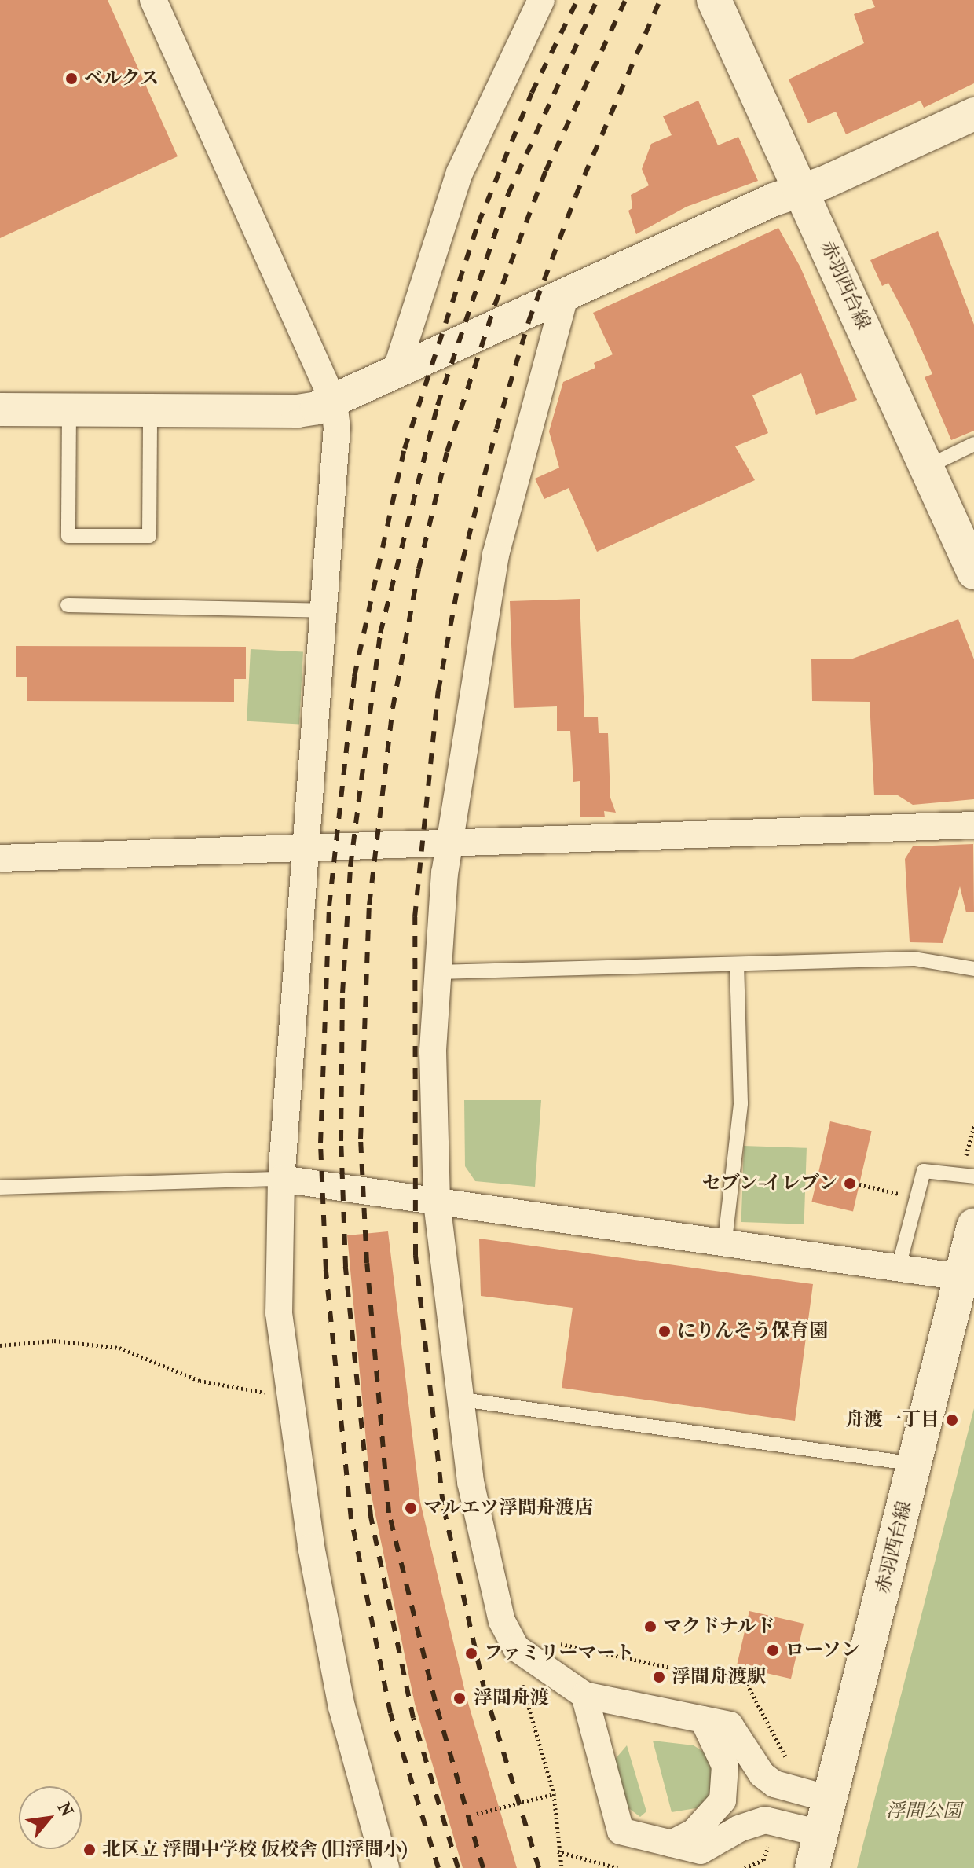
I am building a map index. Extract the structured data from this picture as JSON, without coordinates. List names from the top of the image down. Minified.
{"streets":{"main road":["赤羽西台線"]},"parks":["浮間公園"],"places":["ベルクス","セブン-イレブン","にりんそう保育園","舟渡一丁目","マルエツ浮間舟渡店","マクドナルド","ローソン","ファミリーマート","浮間舟渡駅","浮間舟渡","北区立 浮間中学校 仮校舎 (旧浮間小)"],"north":"top right"}
